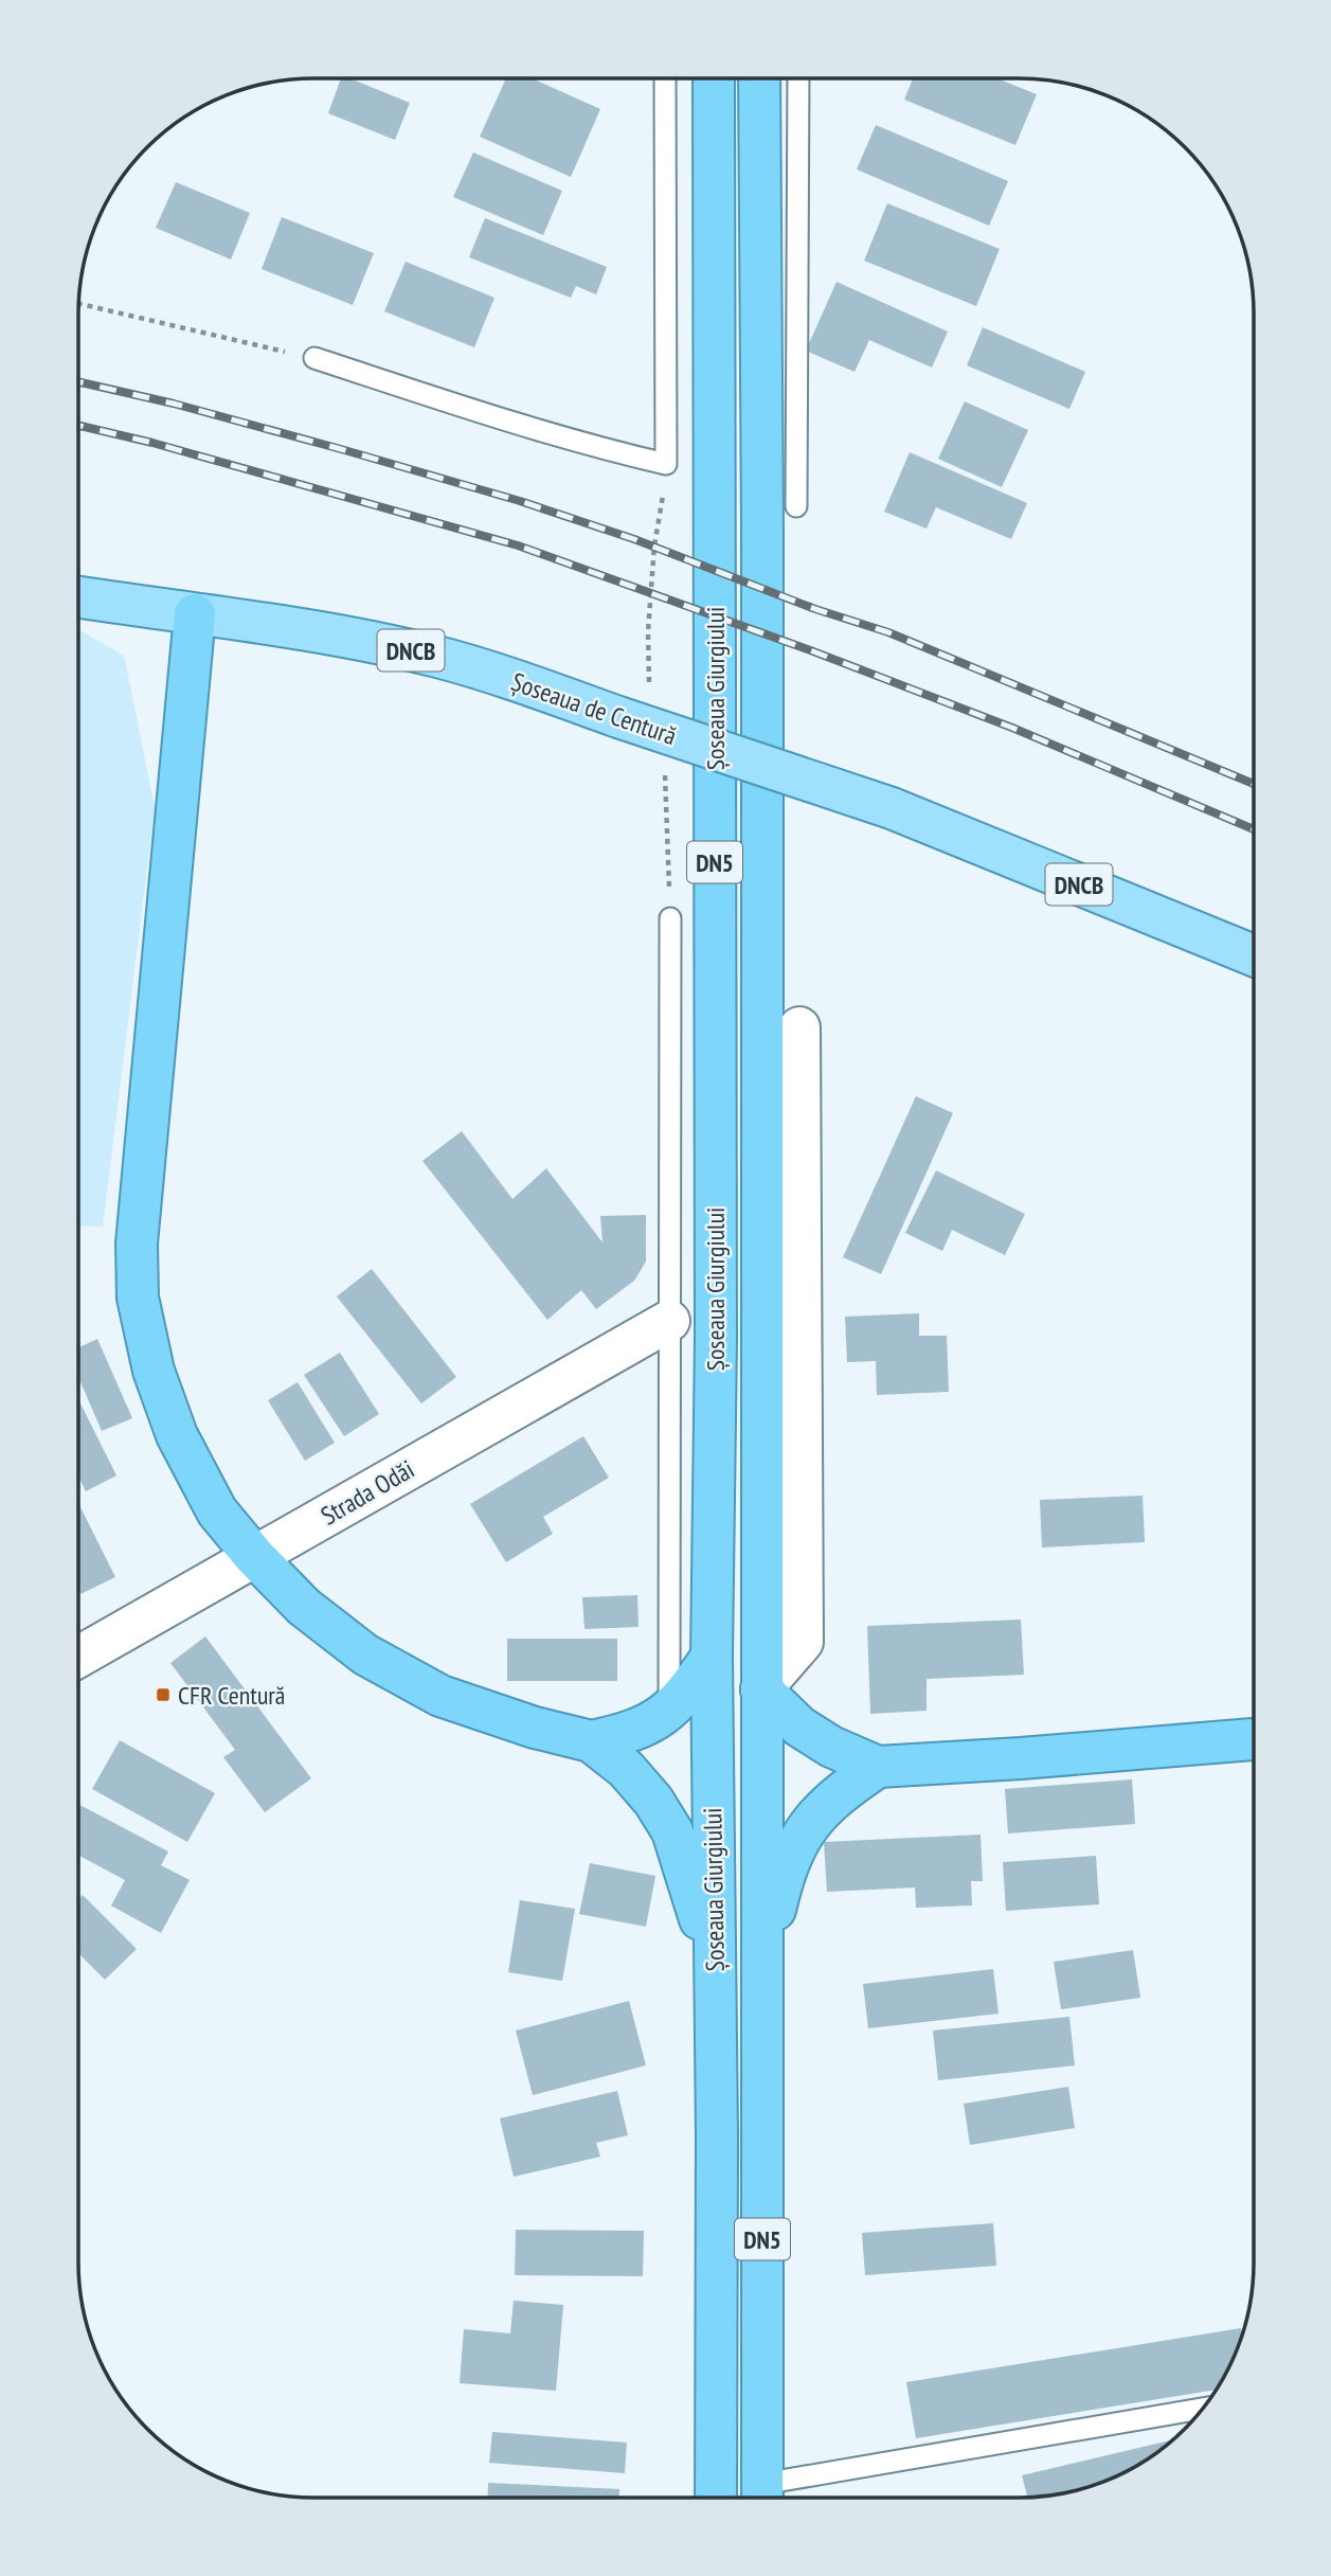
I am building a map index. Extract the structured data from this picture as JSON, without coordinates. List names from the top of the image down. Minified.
{"streets":{"highway":["Șoseaua Giurgiului","DN5"],"main road":["DNCB","Șoseaua de Centură"],"street":["Strada Odăi"]},"crossings":[["Șoseaua Giurgiului","Strada Odăi"]],"places":{"transit":["CFR Centură"]}}
